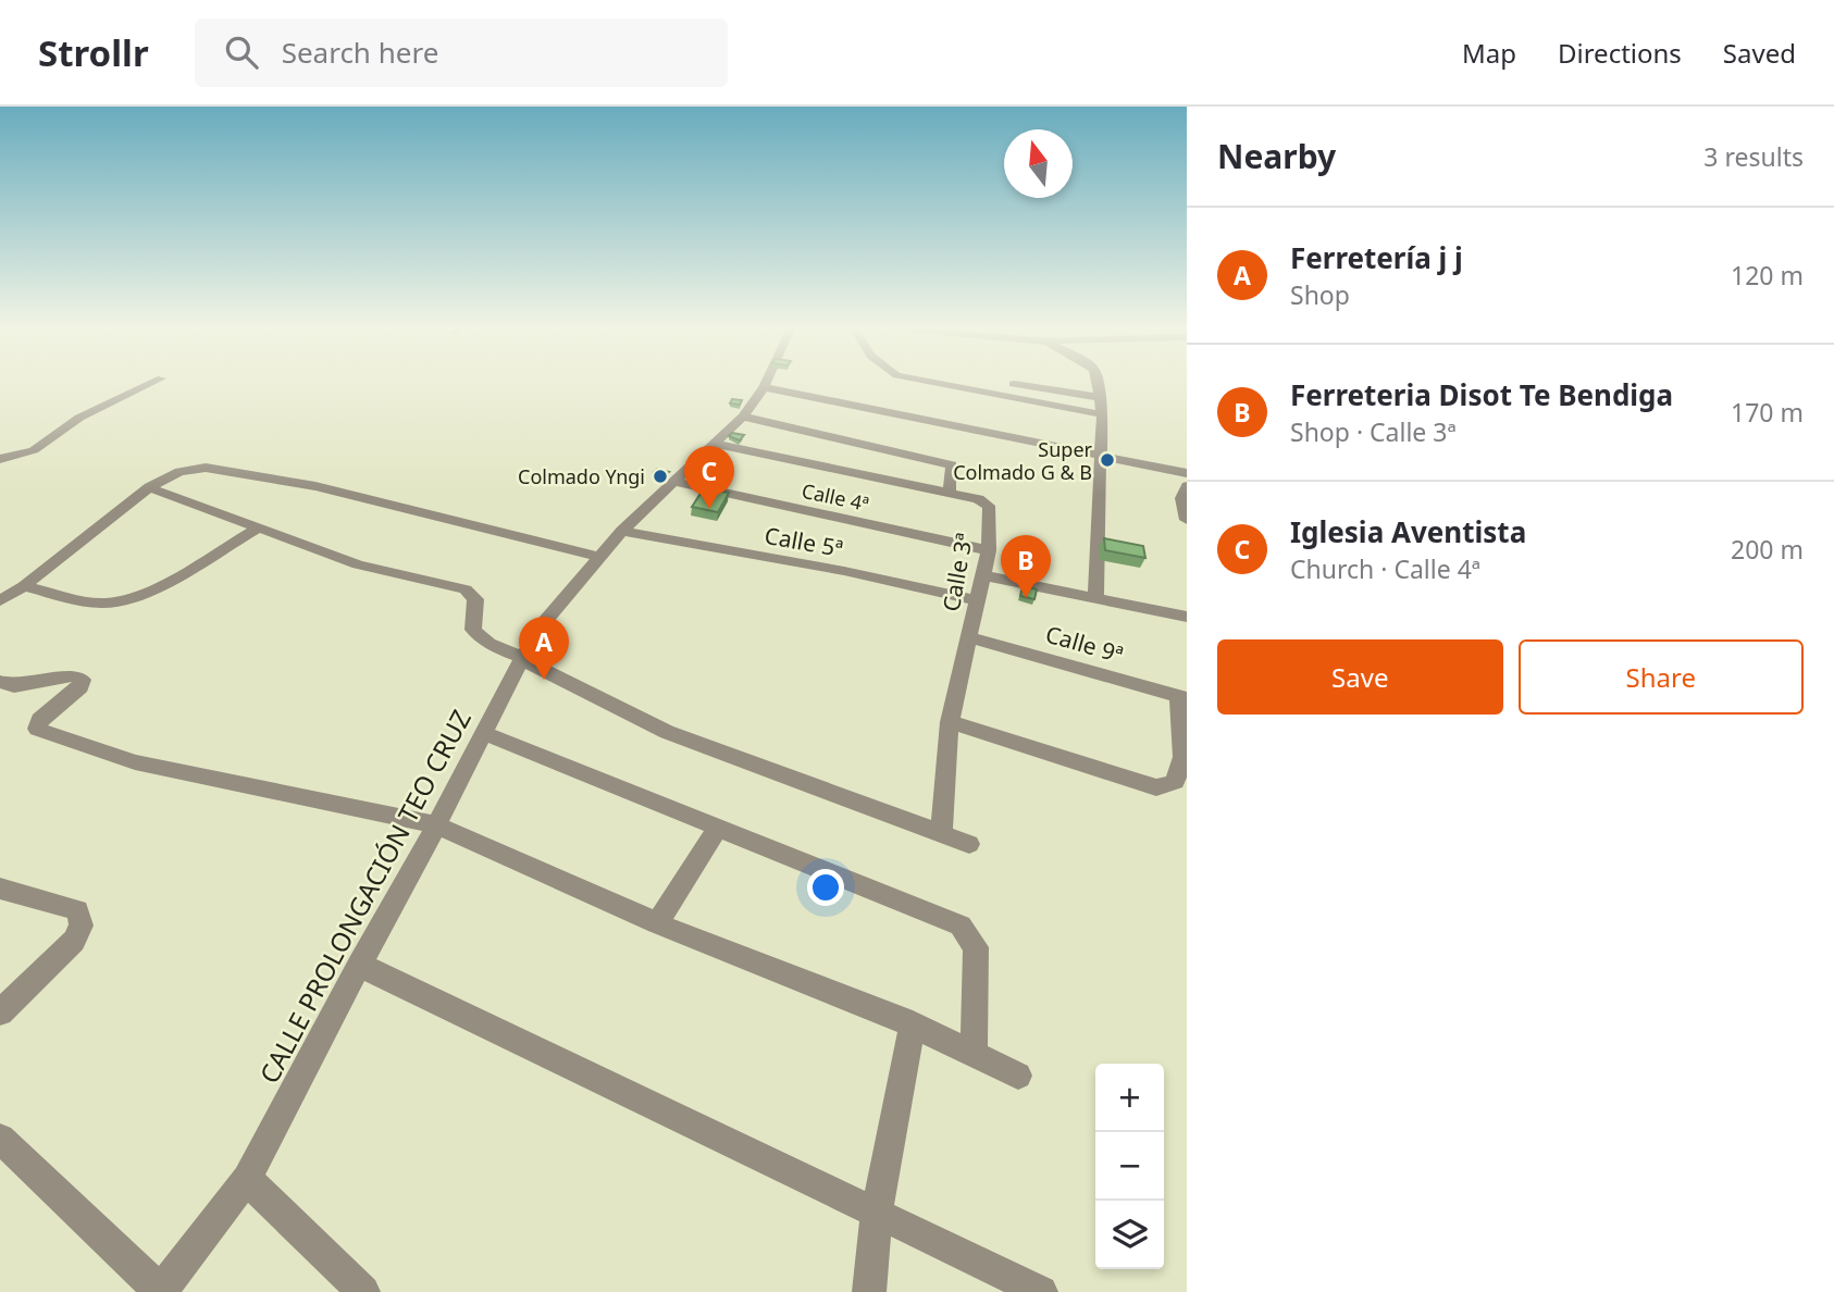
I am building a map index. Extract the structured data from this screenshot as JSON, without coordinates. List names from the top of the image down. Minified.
{"streets":{"street":["Calle 4ª","Calle 5ª","Calle 3ª","Calle 9ª","CALLE PROLONGACIÓN TEO CRUZ"]},"crossings":[["Calle 4ª","Calle 3ª"],["Calle 4ª","CALLE PROLONGACIÓN TEO CRUZ"],["Calle 5ª","Calle 3ª"],["Calle 5ª","CALLE PROLONGACIÓN TEO CRUZ"],["Calle 3ª","Calle 9ª"],["Calle 3ª","CALLE PROLONGACIÓN TEO CRUZ"]],"places":["Super Colmado G & B","Colmado Yngi"],"north":"top","page":{"header":"Strollr","search":"Search here","nav":["Map","Directions","Saved"],"heading":["Nearby","3 results"],"list":[{"mark":"A","name":"Ferretería j j","note":"Shop","value":"120 m"},{"mark":"B","name":"Ferreteria Disot Te Bendiga","note":"Shop · Calle 3ª","value":"170 m"},{"mark":"C","name":"Iglesia Aventista","note":"Church · Calle 4ª","value":"200 m"}],"pins":["C","B","A"],"buttons":["Save","Share"],"map_buttons":["+","−"]}}
